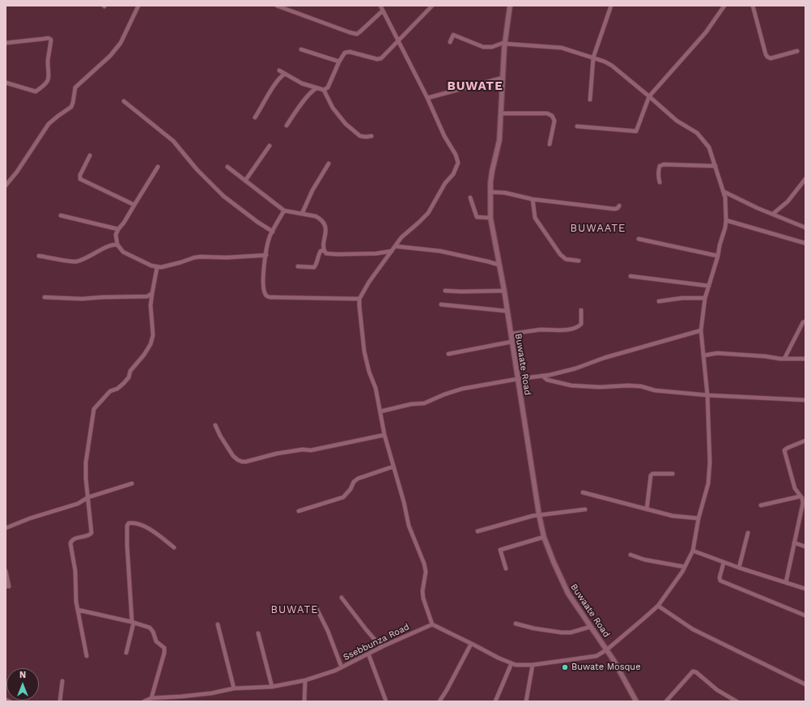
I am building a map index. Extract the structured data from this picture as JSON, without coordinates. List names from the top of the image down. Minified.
{"streets":{"street":["Buwaate Road","Ssebbunza Road"]},"districts":["BUWATE","BUWAATE","BUWATE"],"places":["Buwate Mosque"],"north":"top"}
